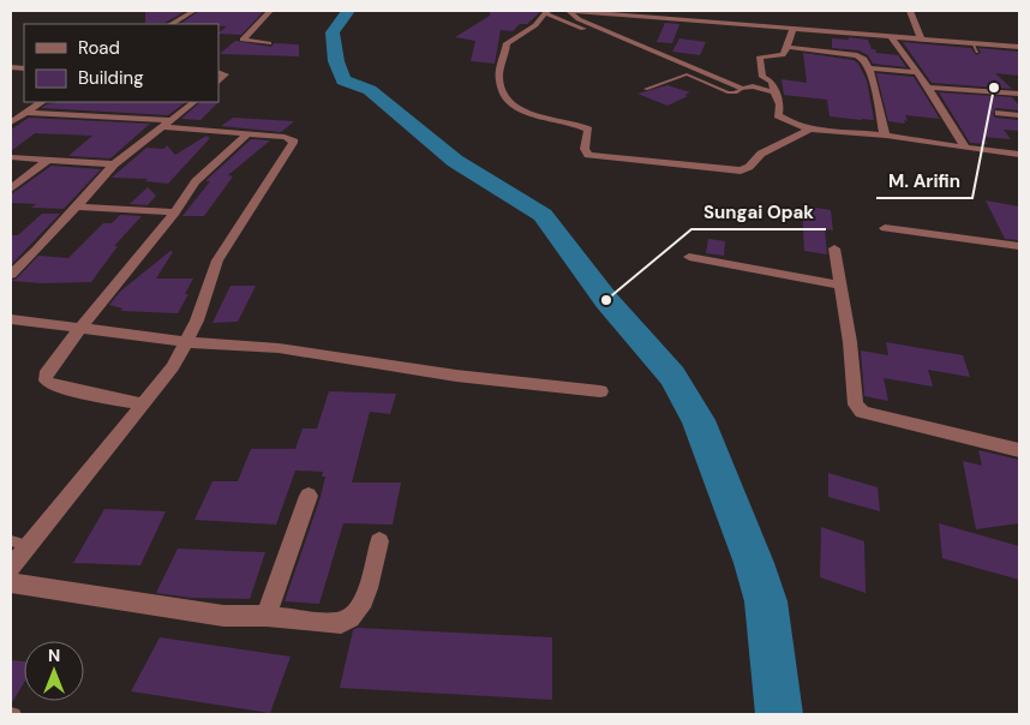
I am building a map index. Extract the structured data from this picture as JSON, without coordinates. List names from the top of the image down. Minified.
{"places":["M. Arifin","Sungai Opak"],"legend":["Road","Building"],"north":"top"}
